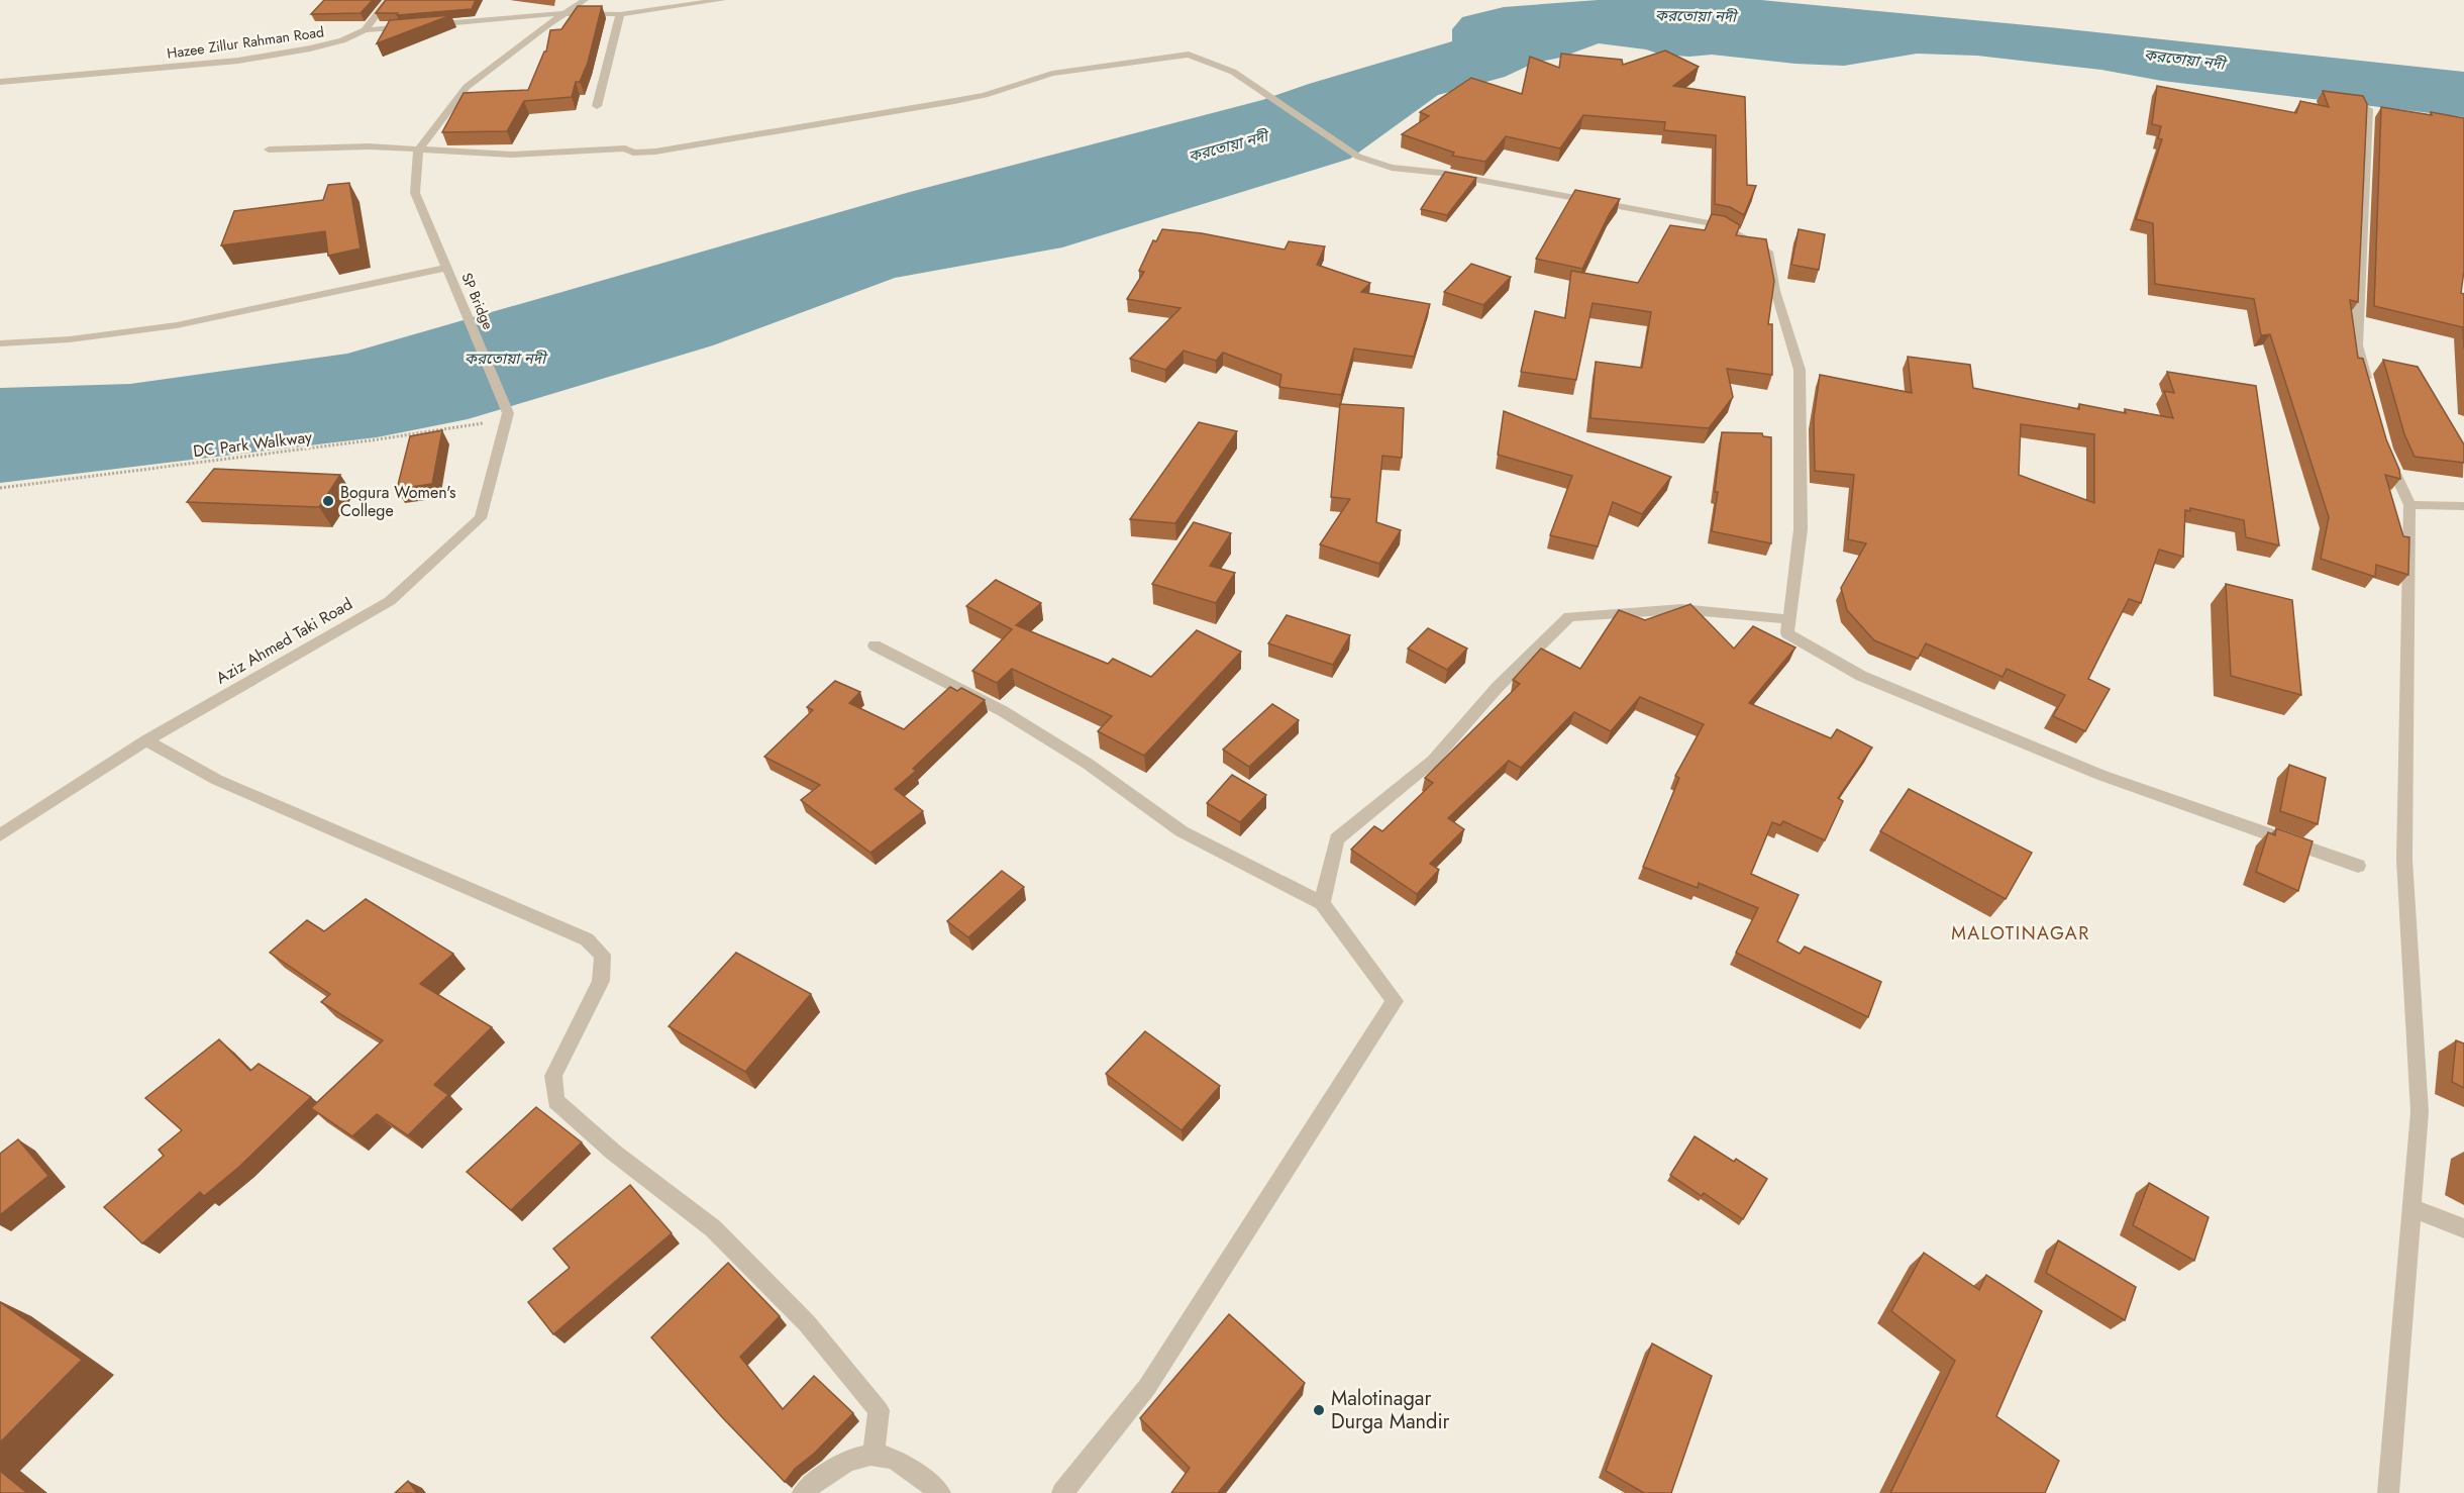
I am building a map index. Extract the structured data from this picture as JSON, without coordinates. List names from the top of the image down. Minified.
{"streets":{"street":["Hazee Zillur Rahman Road","SP Bridge","Aziz Ahmed Taki Road"],"path":["DC Park Walkway"]},"crossings":[["SP Bridge","DC Park Walkway"],["SP Bridge","Aziz Ahmed Taki Road"],["DC Park Walkway","Aziz Ahmed Taki Road"]],"districts":["MALOTINAGAR"],"water":["করতোয়া নদী"],"places":["Bogura Women's College","Malotinagar Durga Mandir"]}
